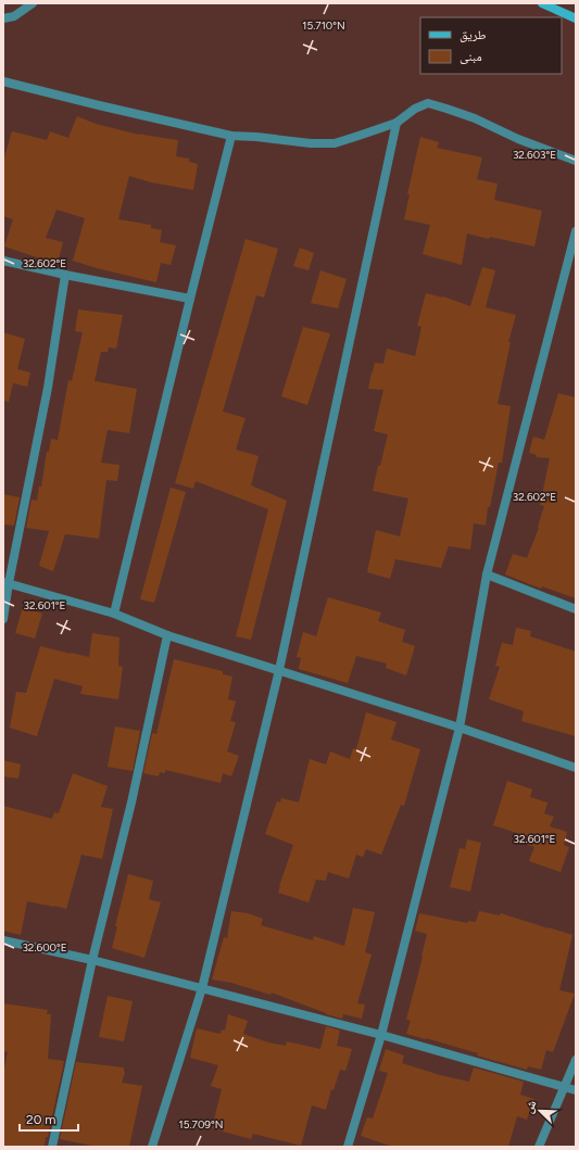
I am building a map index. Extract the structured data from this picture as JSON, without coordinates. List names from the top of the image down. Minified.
{"legend":["طريق","مبنى"],"scale_bar":"20 m","north":"top left","coordinates":["15.710°N","32.603°E","32.602°E","32.601°E","32.600°E","15.709°N"]}
